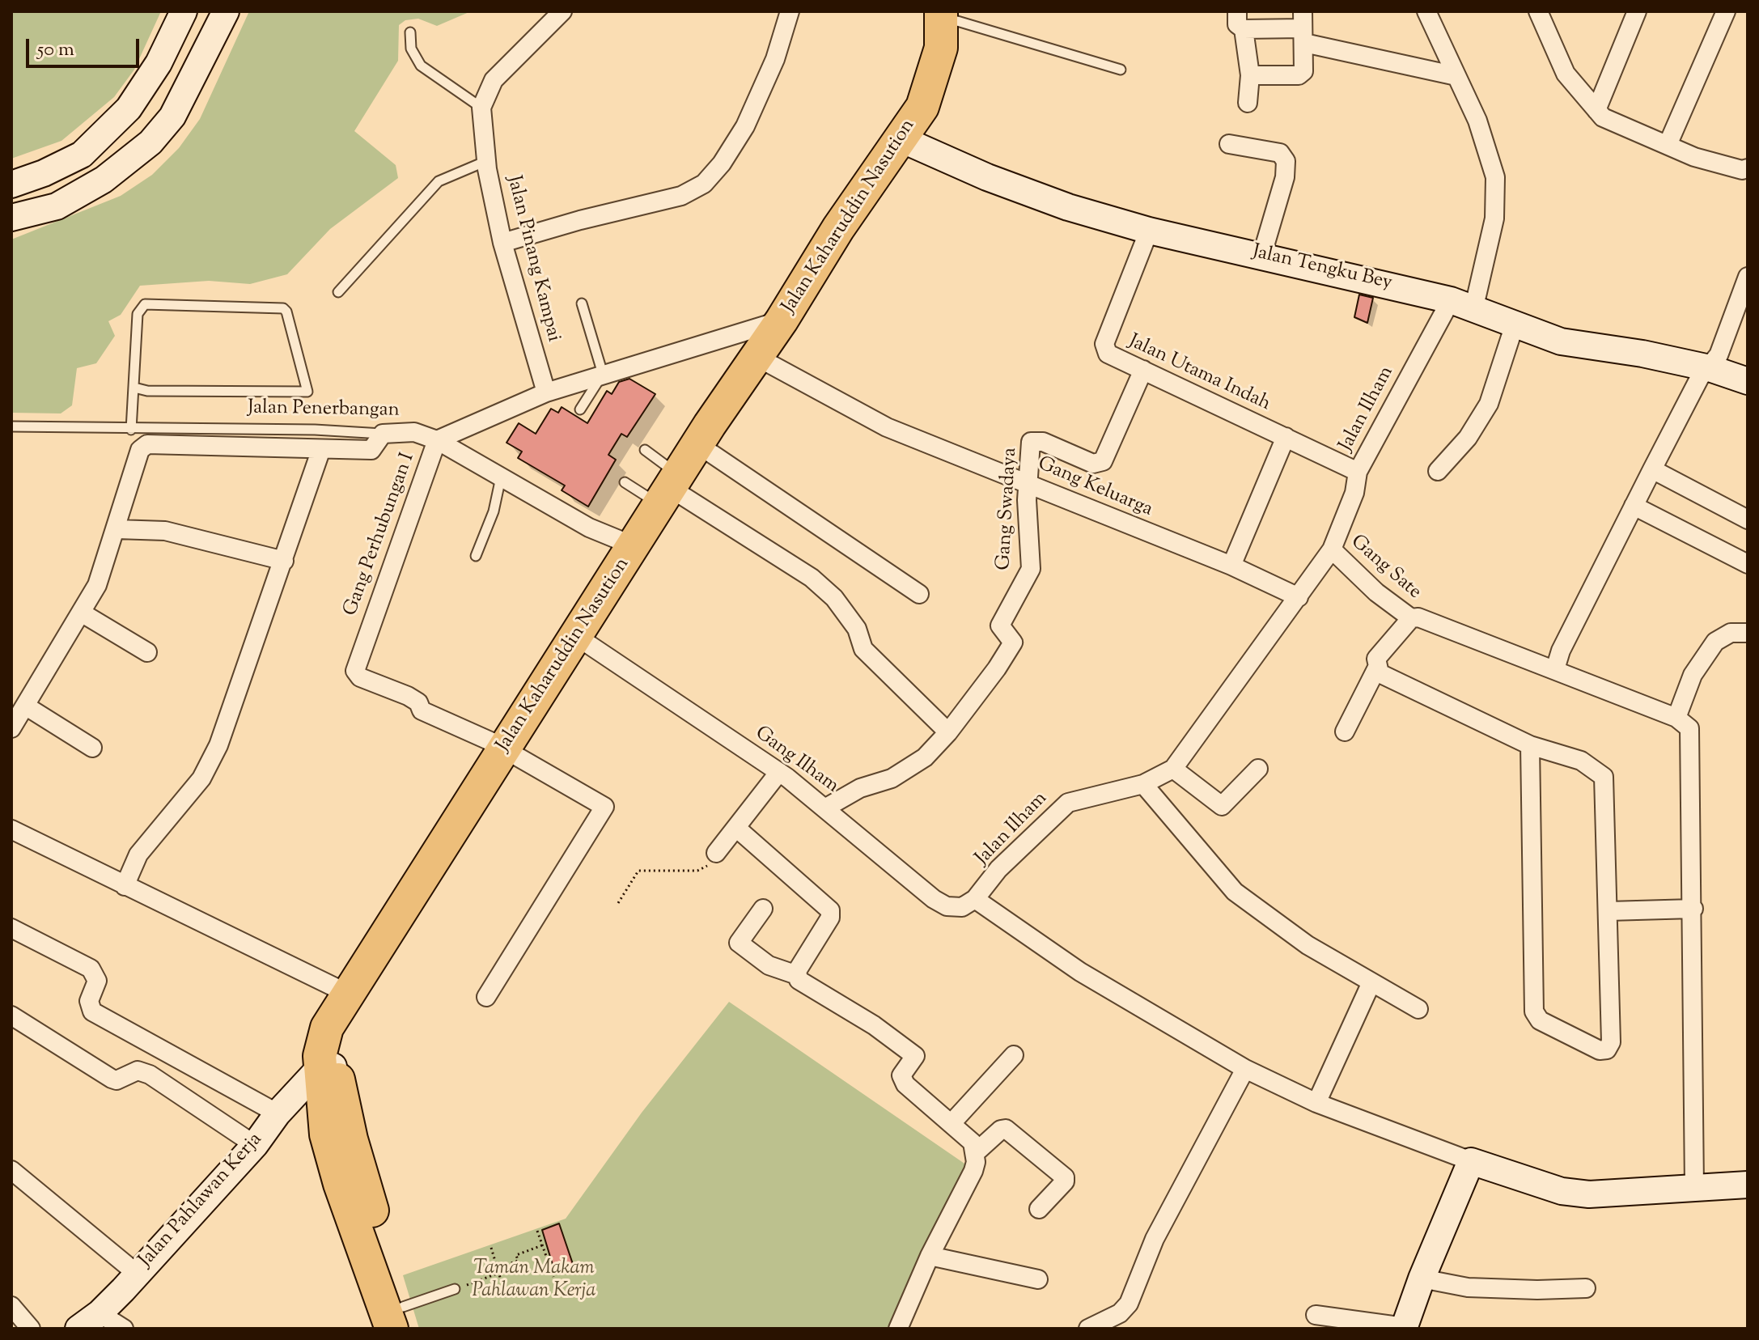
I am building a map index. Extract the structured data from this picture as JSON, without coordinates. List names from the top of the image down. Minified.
{"streets":{"highway":["Jalan Kaharuddin Nasution"],"street":["Jalan Pinang Kampai","Jalan Tengku Bey","Jalan Utama Indah","Jalan Ilham","Jalan Penerbangan","Gang Keluarga","Gang Swadaya","Gang Perhubungan I","Gang Sate","Gang Ilham","Jalan Pahlawan Kerja"]},"crossings":[["Jalan Kaharuddin Nasution","Jalan Tengku Bey"],["Jalan Kaharuddin Nasution","Jalan Penerbangan"],["Jalan Kaharuddin Nasution","Gang Keluarga"],["Jalan Kaharuddin Nasution","Gang Perhubungan I"],["Jalan Kaharuddin Nasution","Gang Ilham"],["Jalan Kaharuddin Nasution","Jalan Pahlawan Kerja"],["Jalan Tengku Bey","Jalan Utama Indah"],["Jalan Tengku Bey","Jalan Ilham"],["Jalan Utama Indah","Jalan Ilham"],["Jalan Utama Indah","Gang Swadaya"],["Jalan Ilham","Gang Keluarga"],["Jalan Ilham","Gang Sate"],["Jalan Ilham","Gang Ilham"],["Jalan Penerbangan","Gang Perhubungan I"],["Gang Keluarga","Gang Swadaya"],["Gang Swadaya","Gang Ilham"]],"parks":["Taman Makam Pahlawan Kerja"],"scale_bar":"50 m"}
